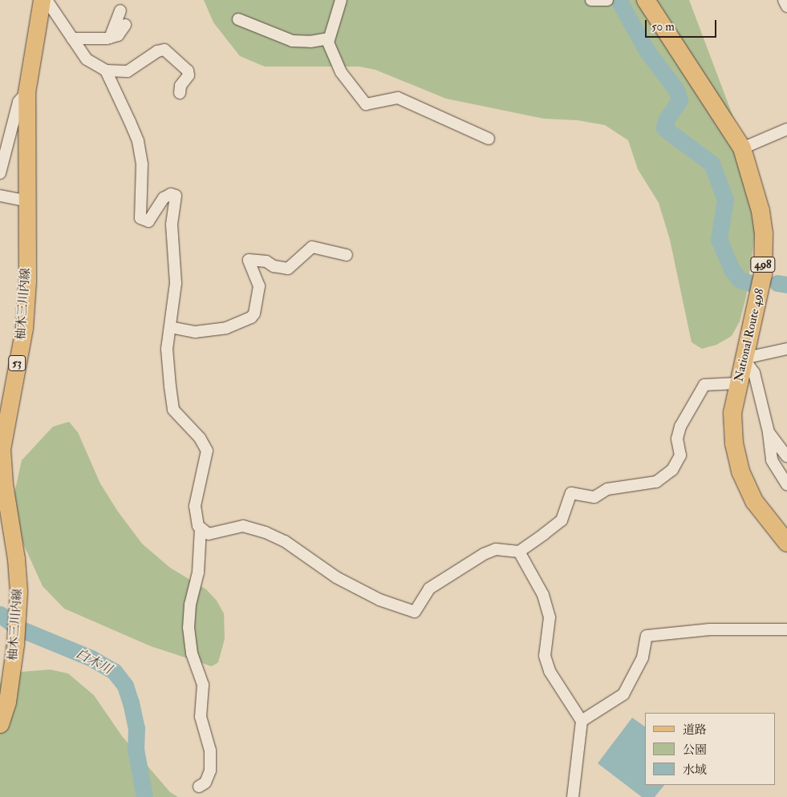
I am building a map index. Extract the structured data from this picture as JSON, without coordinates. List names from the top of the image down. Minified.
{"streets":{"highway":["498","National Route 498"],"main road":["柚木三川内線","53"]},"water":["白木川"],"legend":["道路","公園","水域"],"scale_bar":"50 m"}
